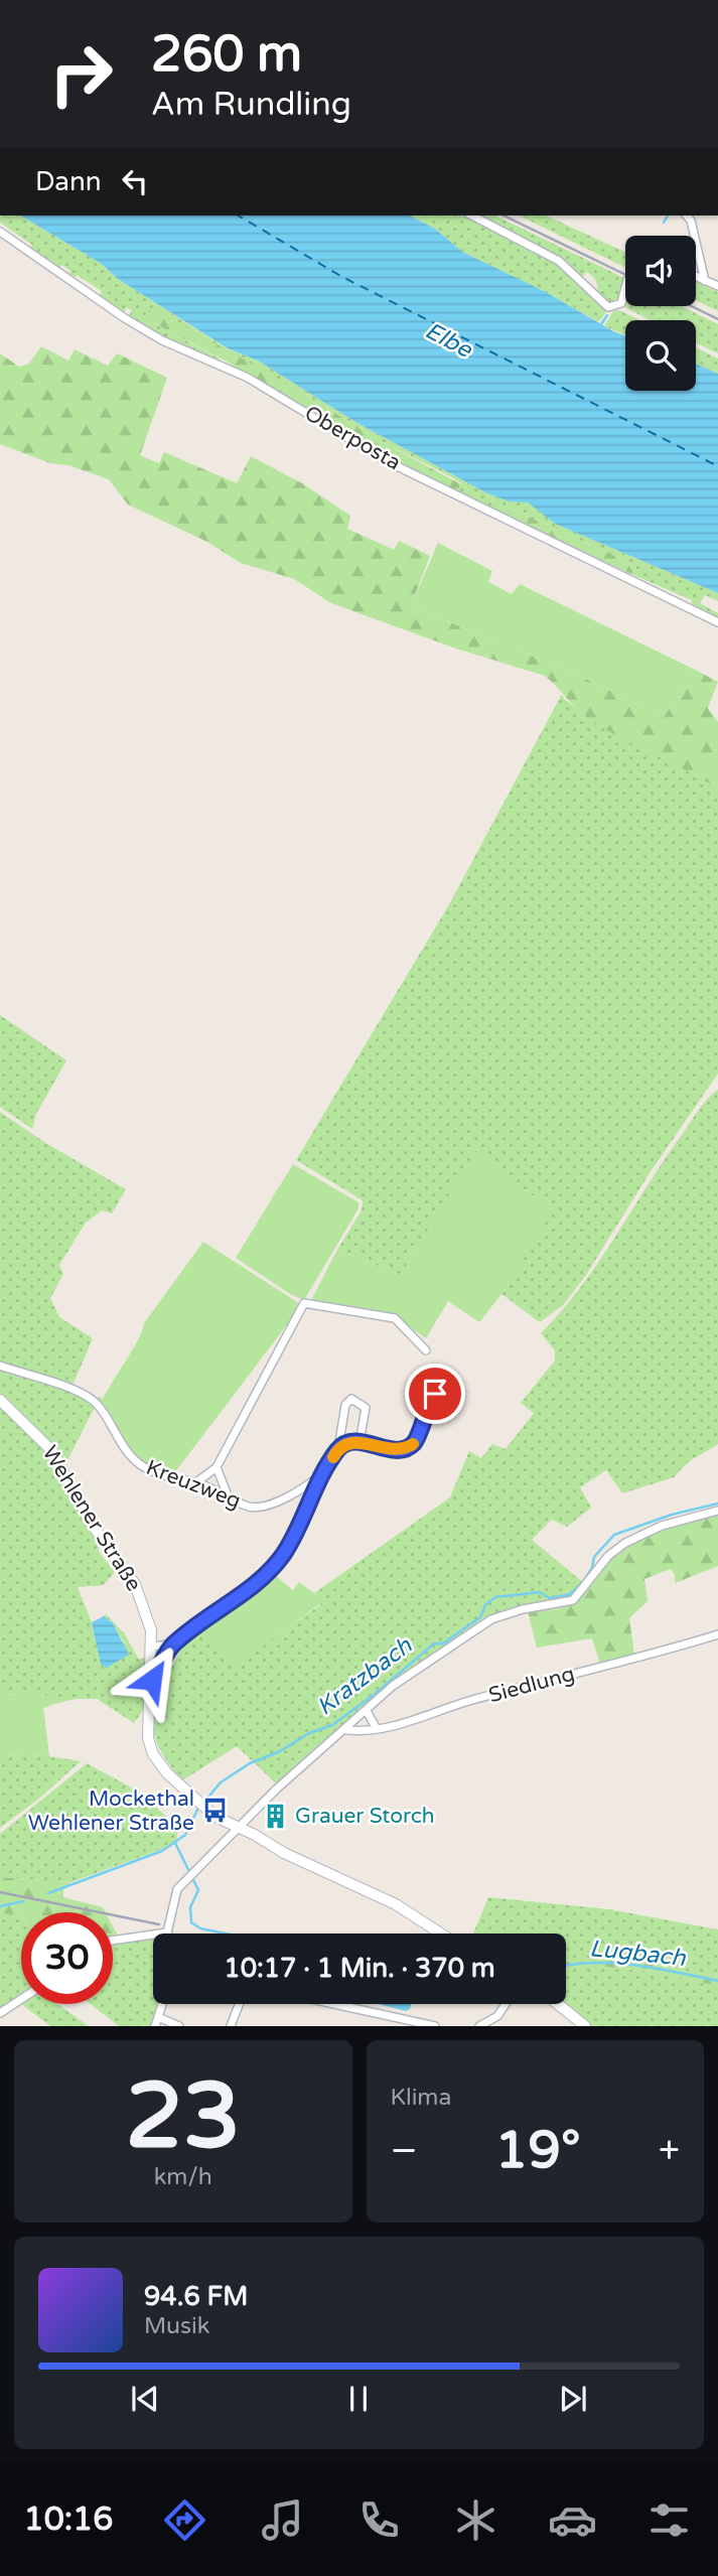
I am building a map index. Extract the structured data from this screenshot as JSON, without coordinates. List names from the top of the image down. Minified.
{"streets":{"street":["Oberposta","Kreuzweg","Wehlener Straße","Siedlung"]},"water":["Elbe","Kratzbach","Lugbach"],"places":{"bus stop":["Mockethal Wehlener Straße"],"building":["Grauer Storch"]},"page":{"turn":["260 m","Am Rundling"],"then":"Dann","limit":"30","trip":"10:17 · 1 Min. · 370 m","tile":[["23","km/h"],"Klima"],"heat":["−","19°","+"],"song":["94.6 FM","Musik"],"tabs":"10:16"}}
